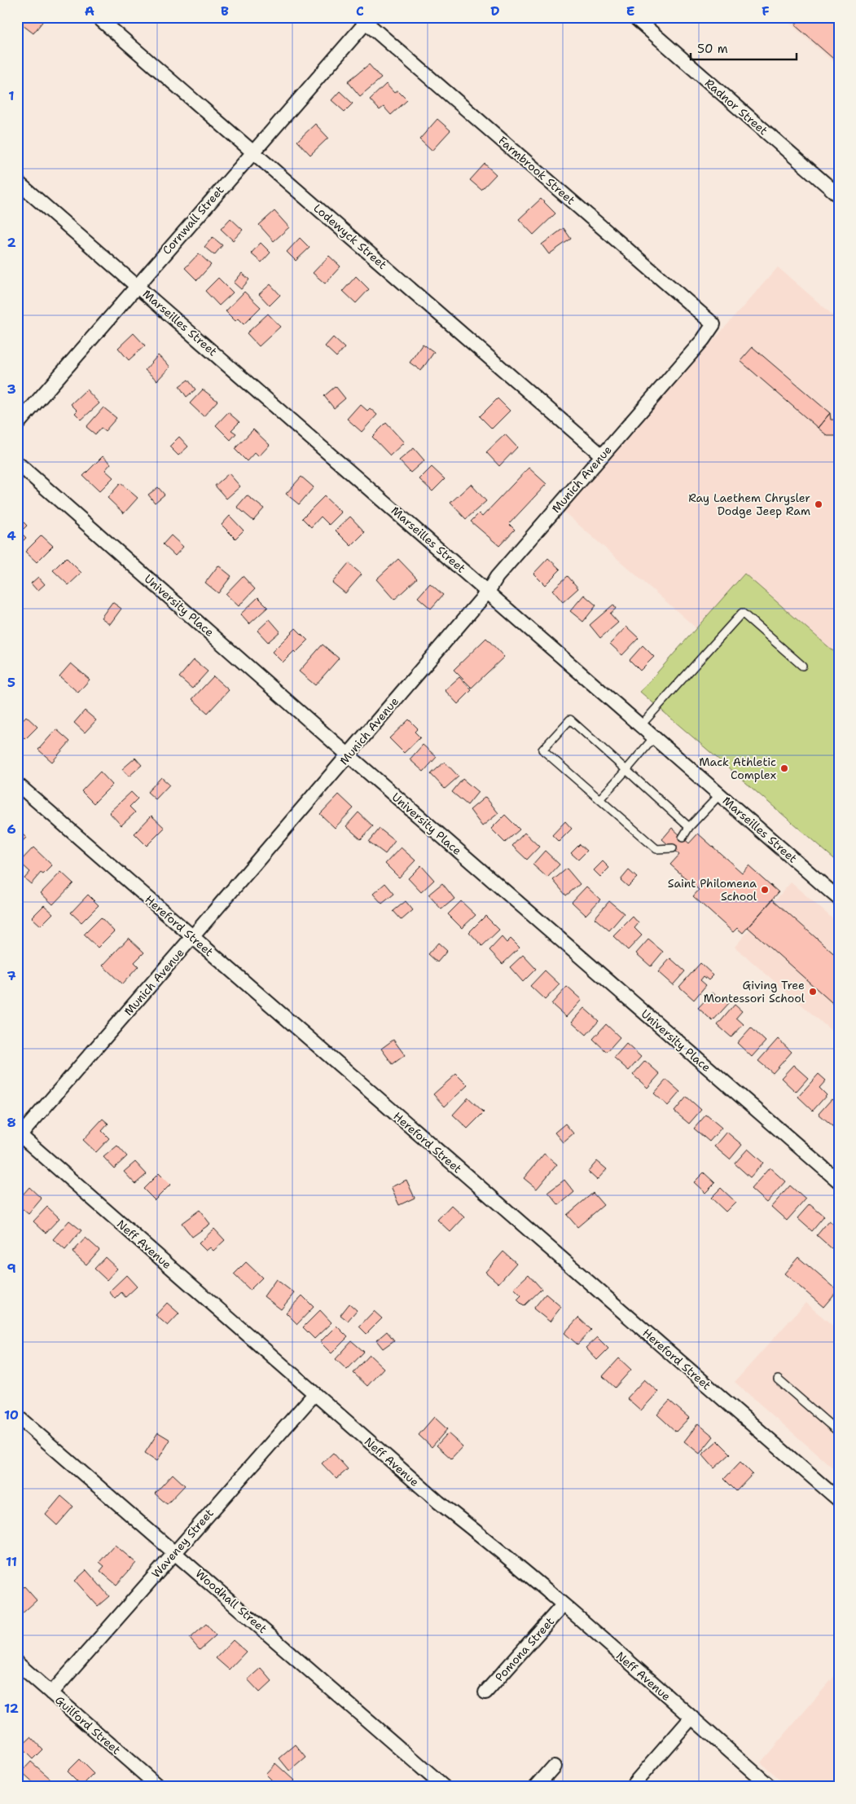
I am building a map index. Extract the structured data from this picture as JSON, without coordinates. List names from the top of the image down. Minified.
{"streets":{"street":["Radnor Street","Farmbrook Street","Cornwall Street","Lodewyck Street","Marseilles Street","Munich Avenue","University Place","Hereford Street","Neff Avenue","Waveney Street","Woodhall Street","Pomona Street","Guilford Street"]},"crossings":[["Farmbrook Street","Cornwall Street"],["Farmbrook Street","Munich Avenue"],["Cornwall Street","Lodewyck Street"],["Cornwall Street","Marseilles Street"],["Lodewyck Street","Munich Avenue"],["Marseilles Street","Munich Avenue"],["Munich Avenue","University Place"],["Munich Avenue","Hereford Street"],["Munich Avenue","Neff Avenue"],["Neff Avenue","Waveney Street"],["Neff Avenue","Pomona Street"],["Waveney Street","Woodhall Street"],["Waveney Street","Guilford Street"]],"places":["Ray Laethem Chrysler Dodge Jeep Ram","Mack Athletic Complex","Saint Philomena School","Giving Tree Montessori School"],"scale_bar":"50 m","grid":{"columns":["A","B","C","D","E","F"],"rows":["1","2","3","4","5","6","7","8","9","10","11","12"]}}
